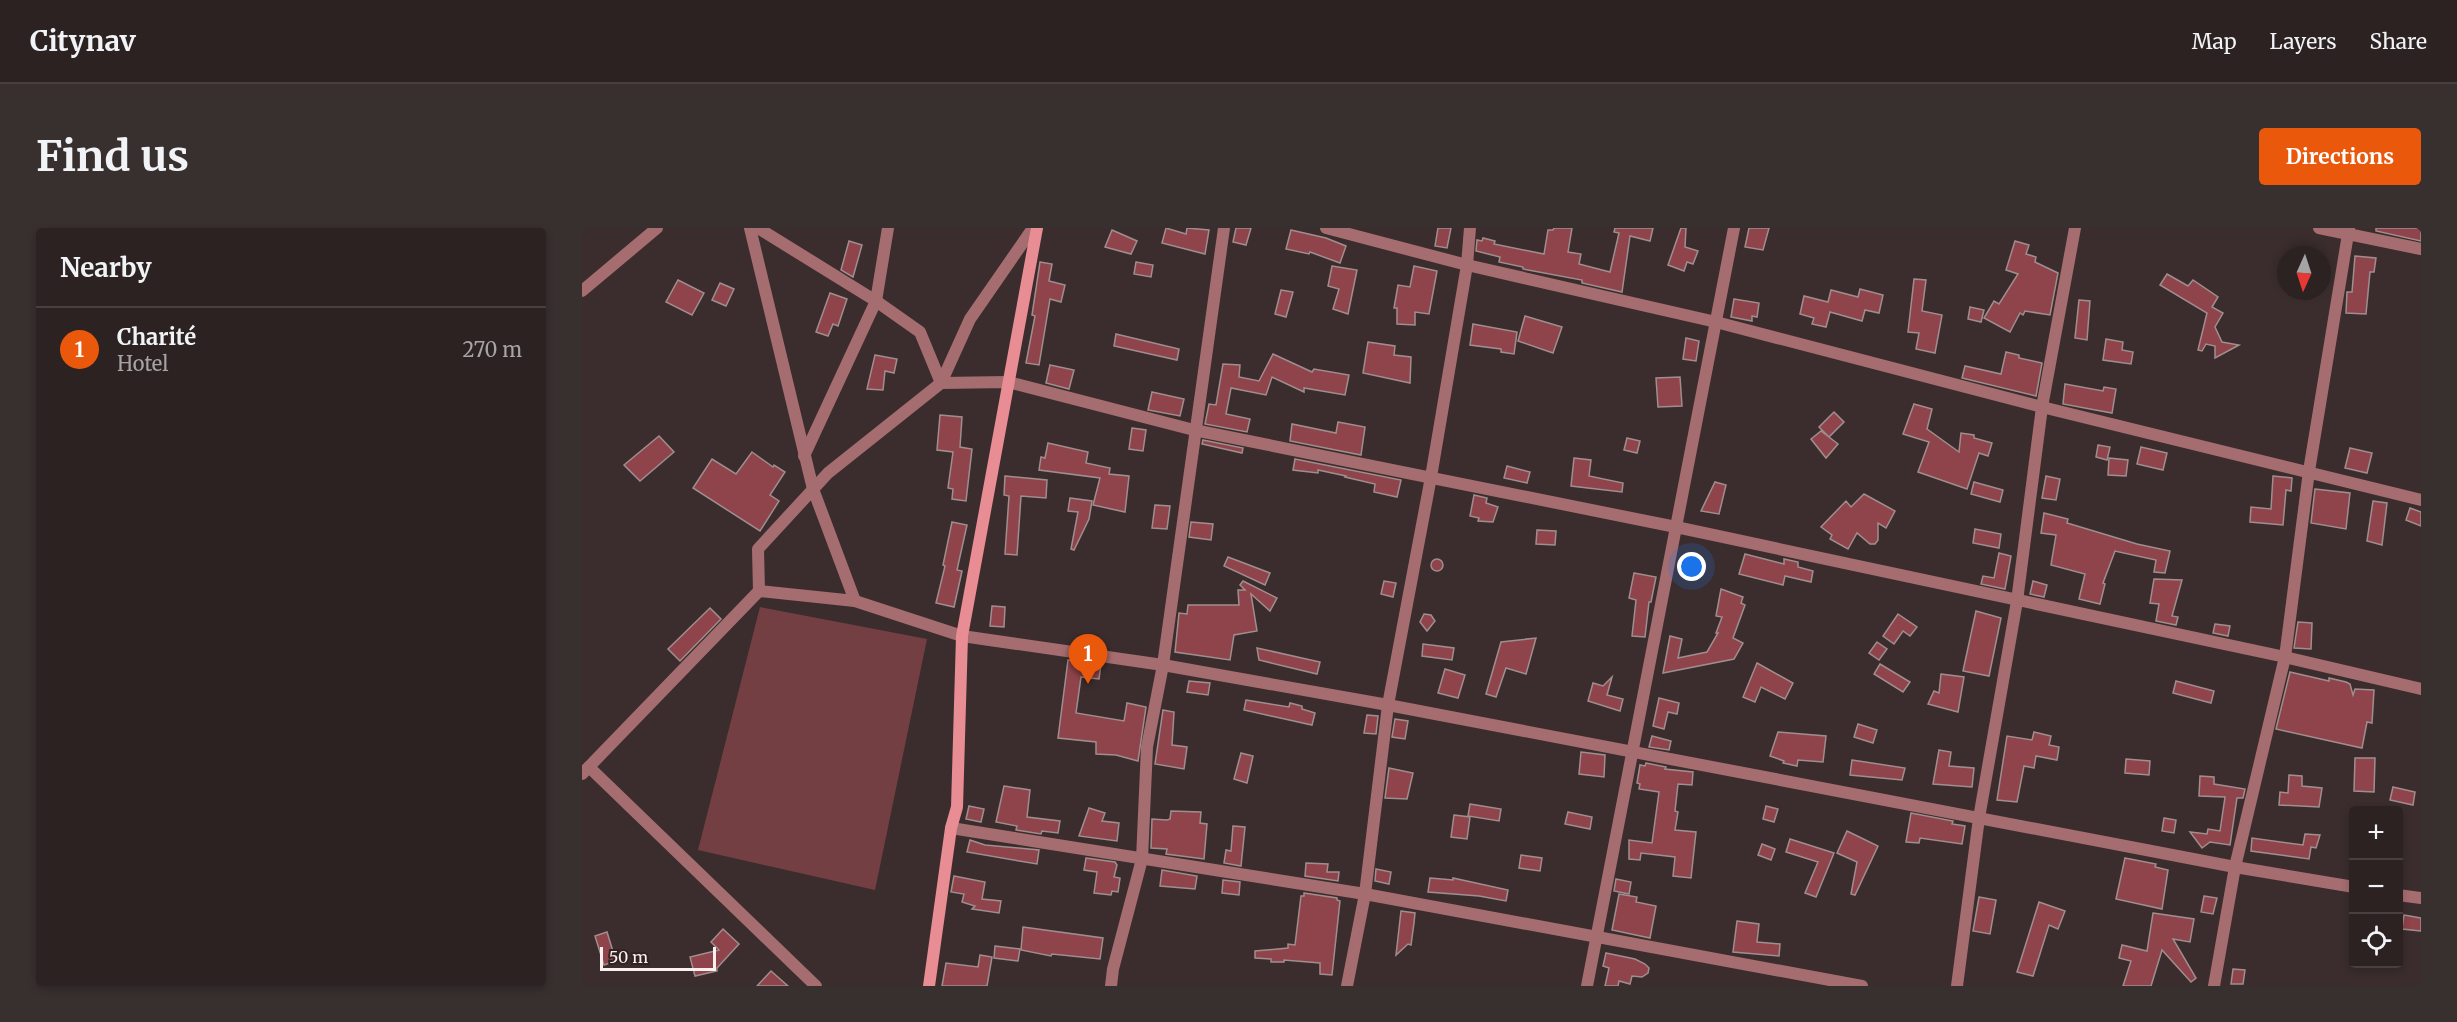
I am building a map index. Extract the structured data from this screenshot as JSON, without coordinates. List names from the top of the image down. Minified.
{"scale_bar":"50 m","north":"bottom","page":{"header":"Citynav","nav":["Map","Layers","Share"],"buttons":"Directions","title":"Find us","heading":"Nearby","list":[{"mark":"1","name":"Charité","note":"Hotel","value":"270 m"}],"pins":"1","map_buttons":["+","−"],"scale":"50 m"}}
